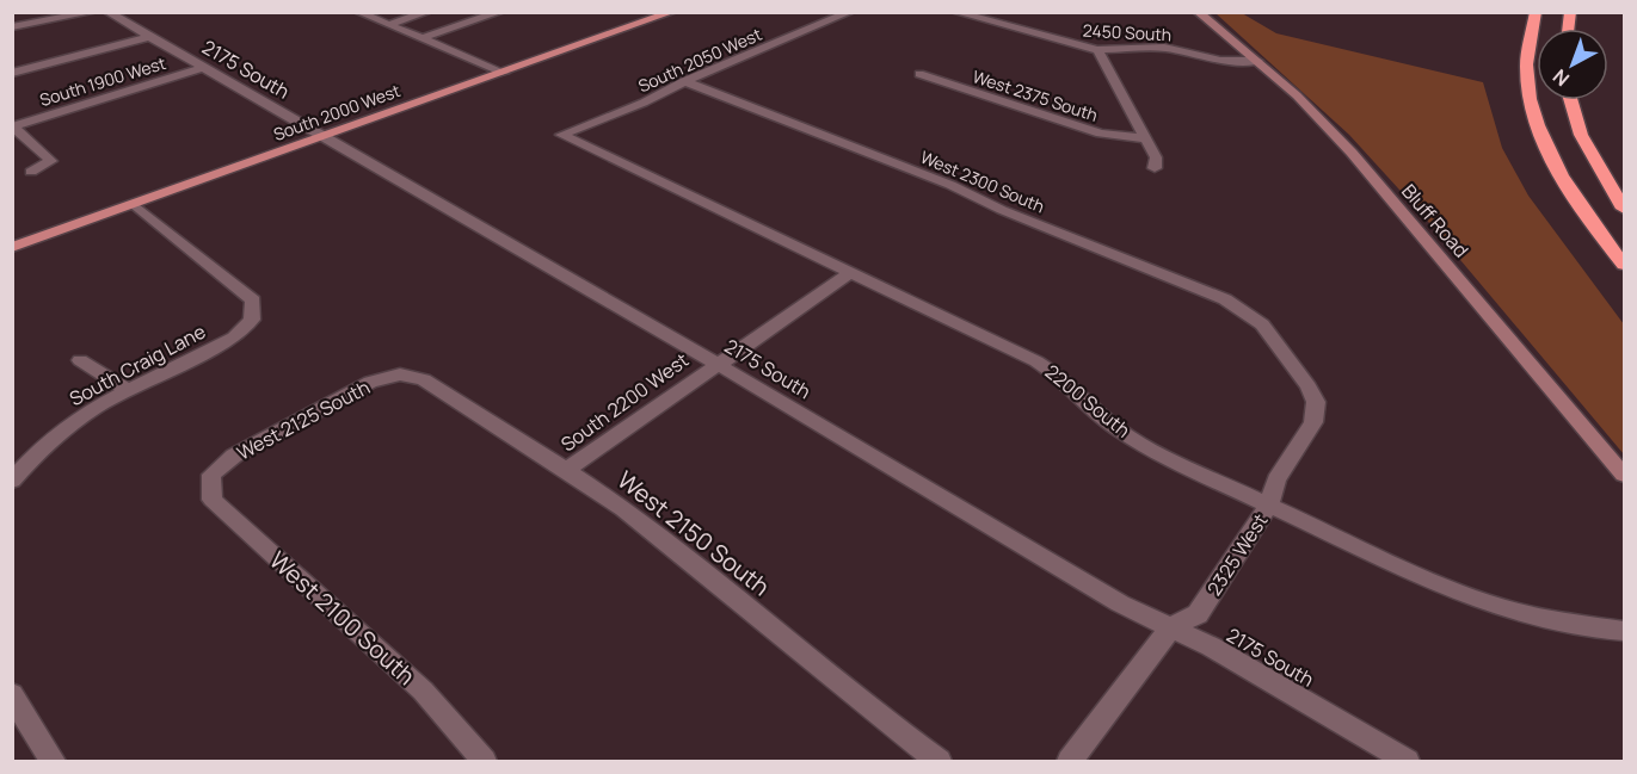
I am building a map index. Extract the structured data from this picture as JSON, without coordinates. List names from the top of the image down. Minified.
{"streets":{"main road":["South 2000 West"],"street":["2450 South","South 2050 West","2175 South","South 1900 West","West 2375 South","West 2300 South","Bluff Road","South Craig Lane","2200 South","South 2200 West","West 2125 South","West 2150 South","2325 West","West 2100 South"]},"crossings":[["2450 South","Bluff Road"],["South 2050 West","West 2300 South"],["South 2050 West","2200 South"],["2175 South","South 1900 West"],["2175 South","South 2000 West"],["2175 South","South 2200 West"],["2175 South","2325 West"],["South 2000 West","South Craig Lane"],["West 2300 South","2325 West"],["2200 South","South 2200 West"],["2200 South","2325 West"],["South 2200 West","West 2150 South"],["West 2125 South","West 2150 South"],["West 2125 South","West 2100 South"]],"north":"bottom left"}
